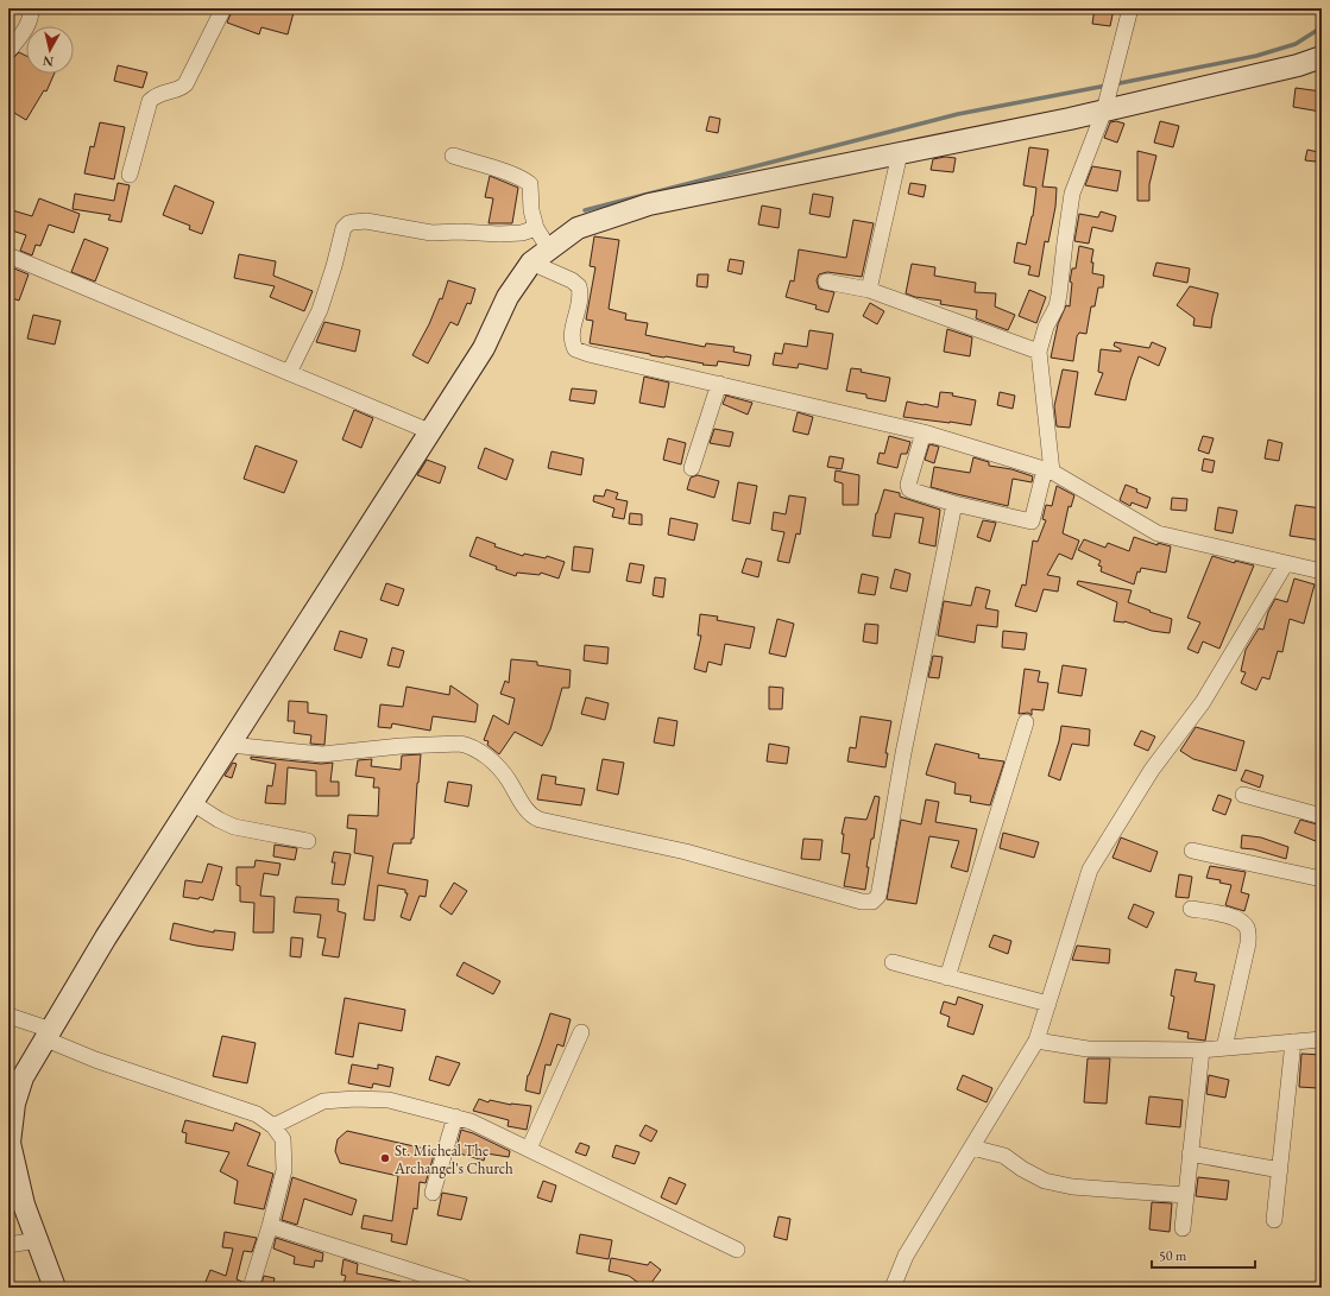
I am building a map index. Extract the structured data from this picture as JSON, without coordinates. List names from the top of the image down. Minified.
{"places":["St. Micheal The Archangel's Church"],"scale_bar":"50 m","north":"bottom"}
